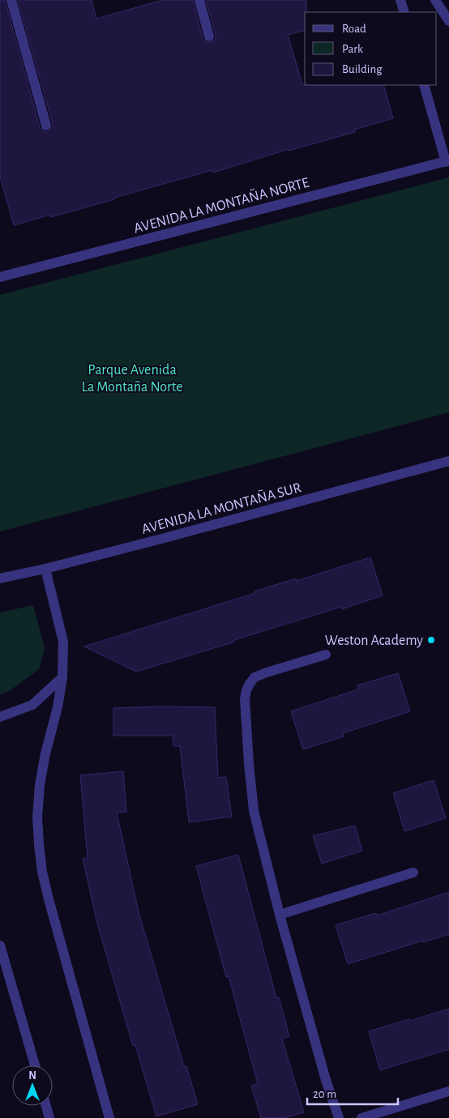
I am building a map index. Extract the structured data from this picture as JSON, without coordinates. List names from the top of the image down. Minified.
{"streets":{"street":["AVENIDA LA MONTAÑA NORTE","AVENIDA LA MONTAÑA SUR"]},"parks":["Parque Avenida La Montaña Norte"],"places":["Weston Academy"],"legend":["Road","Park","Building"],"scale_bar":"20 m","north":"top"}
